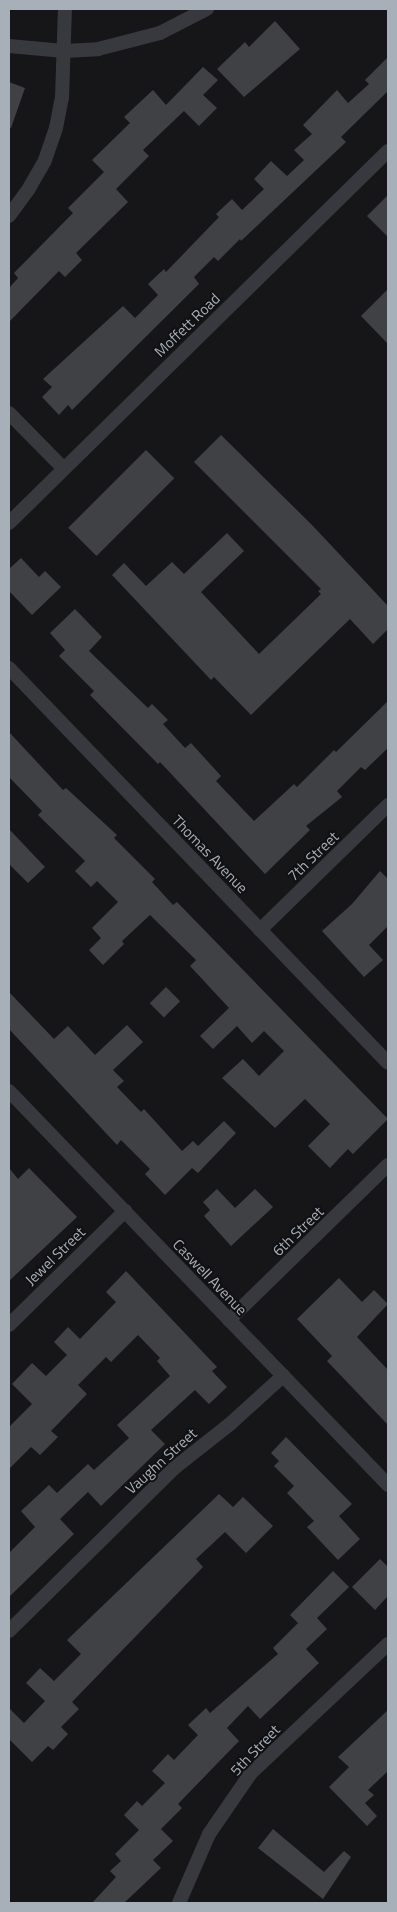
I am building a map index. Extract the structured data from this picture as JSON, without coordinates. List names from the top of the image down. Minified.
{"streets":{"street":["Moffett Road","Thomas Avenue","7th Street","6th Street","Jewel Street","Caswell Avenue","Vaughn Street","5th Street"]},"crossings":[["Thomas Avenue","7th Street"],["6th Street","Caswell Avenue"],["Jewel Street","Caswell Avenue"],["Caswell Avenue","Vaughn Street"]]}
